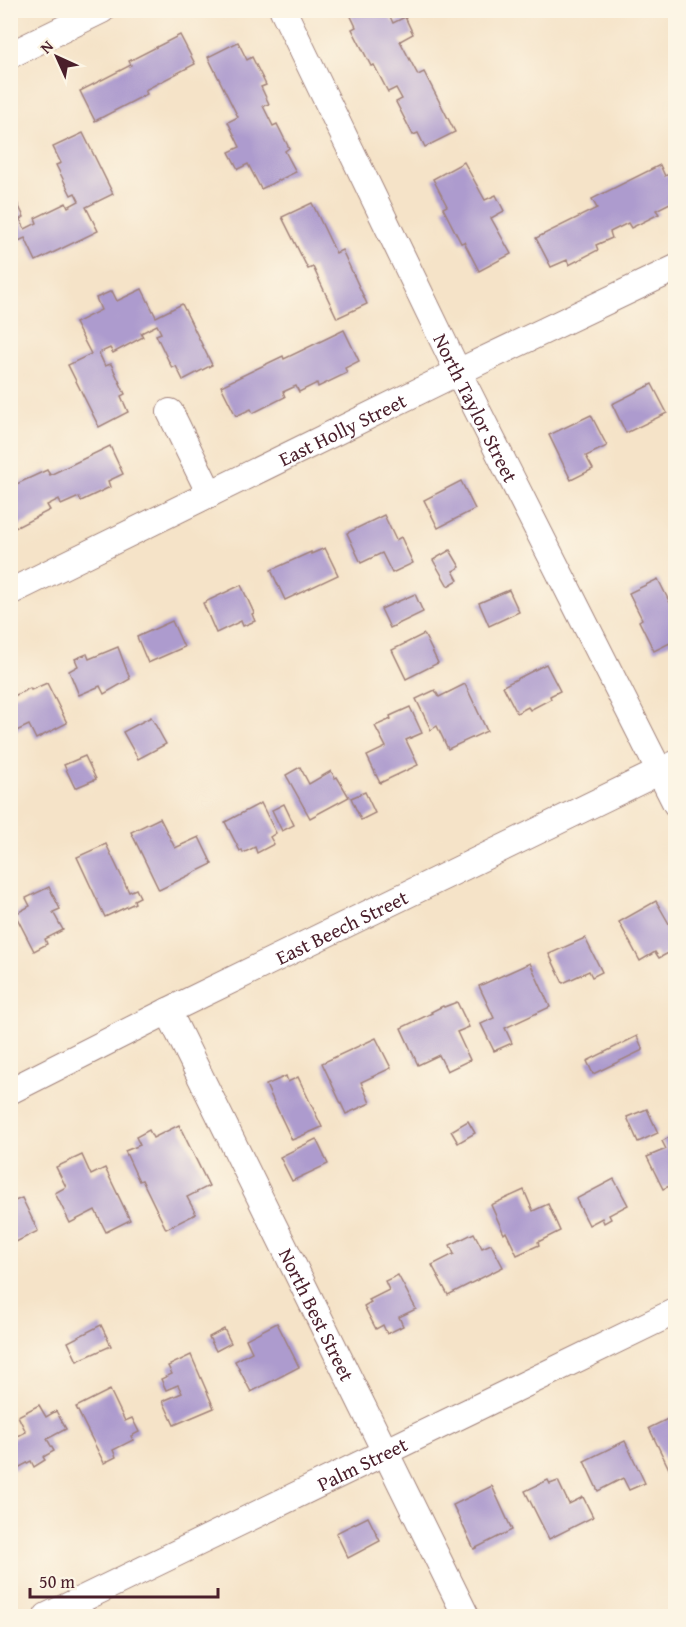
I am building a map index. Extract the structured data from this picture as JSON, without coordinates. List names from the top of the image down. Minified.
{"streets":{"street":["North Taylor Street","East Holly Street","East Beech Street","North Best Street","Palm Street"]},"crossings":[["North Taylor Street","East Holly Street"],["North Taylor Street","East Beech Street"],["East Beech Street","North Best Street"],["North Best Street","Palm Street"]],"scale_bar":"50 m","north":"top left"}
